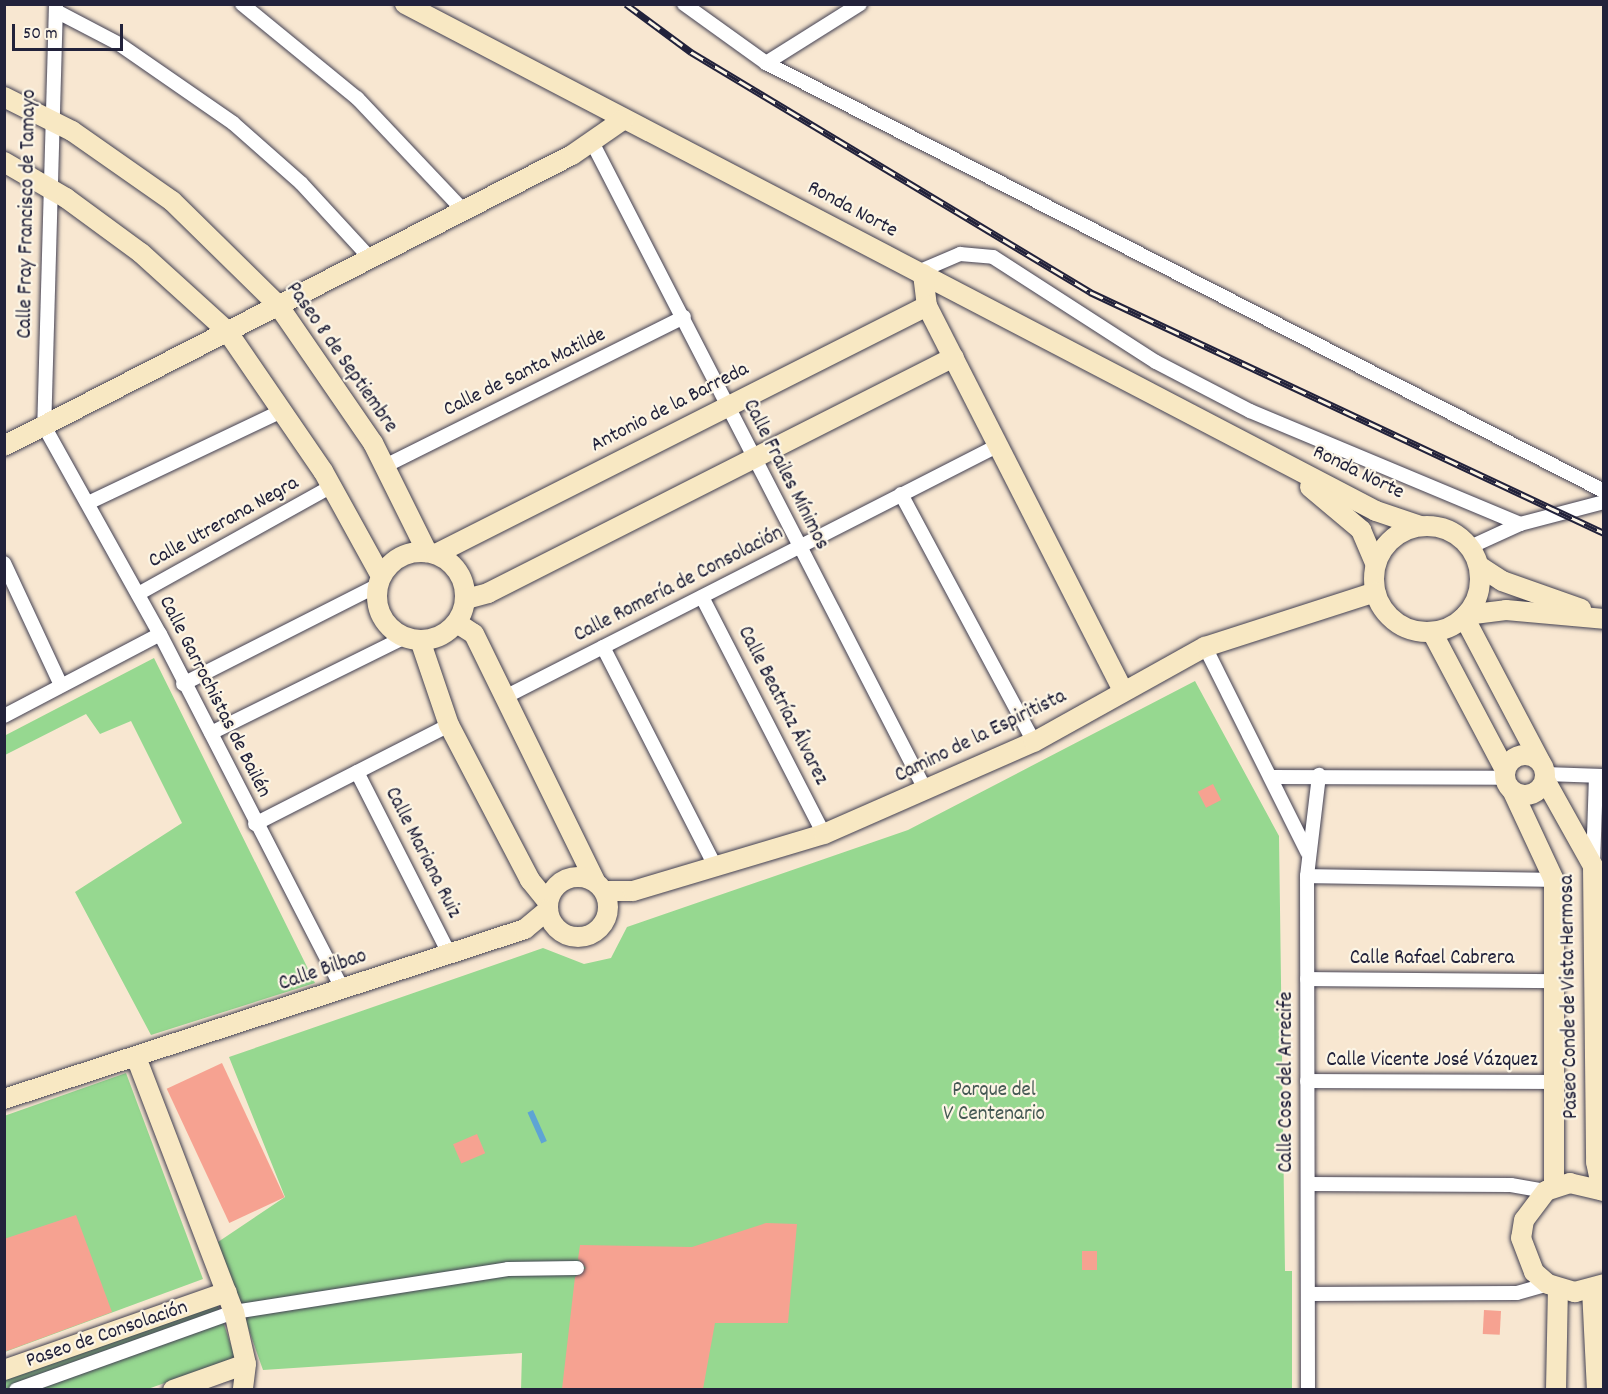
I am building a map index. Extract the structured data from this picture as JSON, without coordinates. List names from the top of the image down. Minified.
{"streets":{"street":["Ronda Norte","Calle Fray Francisco de Tamayo","Paseo 8 de Septiembre","Calle de Santa Matilde","Antonio de la Barreda","Calle Frailes Mínimos","Calle Utrerana Negra","Calle Romería de Consolación","Calle Garrochistas de Bailén","Calle Beatríaz Álvarez","Camino de la Espiritista","Calle Mariana Ruiz","Calle Rafael Cabrera","Calle Bilbao","Paseo Conde de Vista Hermosa","Calle Vicente José Vázquez","Calle Coso del Arrecife","Paseo de Consolación"]},"crossings":[["Ronda Norte","Camino de la Espiritista"],["Ronda Norte","Paseo Conde de Vista Hermosa"],["Calle Fray Francisco de Tamayo","Paseo 8 de Septiembre"],["Calle Fray Francisco de Tamayo","Calle Garrochistas de Bailén"],["Paseo 8 de Septiembre","Calle de Santa Matilde"],["Paseo 8 de Septiembre","Antonio de la Barreda"],["Calle de Santa Matilde","Calle Frailes Mínimos"],["Antonio de la Barreda","Calle Frailes Mínimos"],["Calle Frailes Mínimos","Calle Romería de Consolación"],["Calle Frailes Mínimos","Camino de la Espiritista"],["Calle Utrerana Negra","Calle Garrochistas de Bailén"],["Calle Romería de Consolación","Calle Beatríaz Álvarez"],["Calle Garrochistas de Bailén","Calle Bilbao"],["Calle Beatríaz Álvarez","Camino de la Espiritista"],["Camino de la Espiritista","Calle Bilbao"],["Camino de la Espiritista","Paseo Conde de Vista Hermosa"],["Calle Mariana Ruiz","Calle Bilbao"],["Calle Rafael Cabrera","Paseo Conde de Vista Hermosa"],["Calle Rafael Cabrera","Calle Coso del Arrecife"],["Paseo Conde de Vista Hermosa","Calle Vicente José Vázquez"],["Calle Vicente José Vázquez","Calle Coso del Arrecife"]],"parks":["Parque del V Centenario"],"scale_bar":"50 m"}
